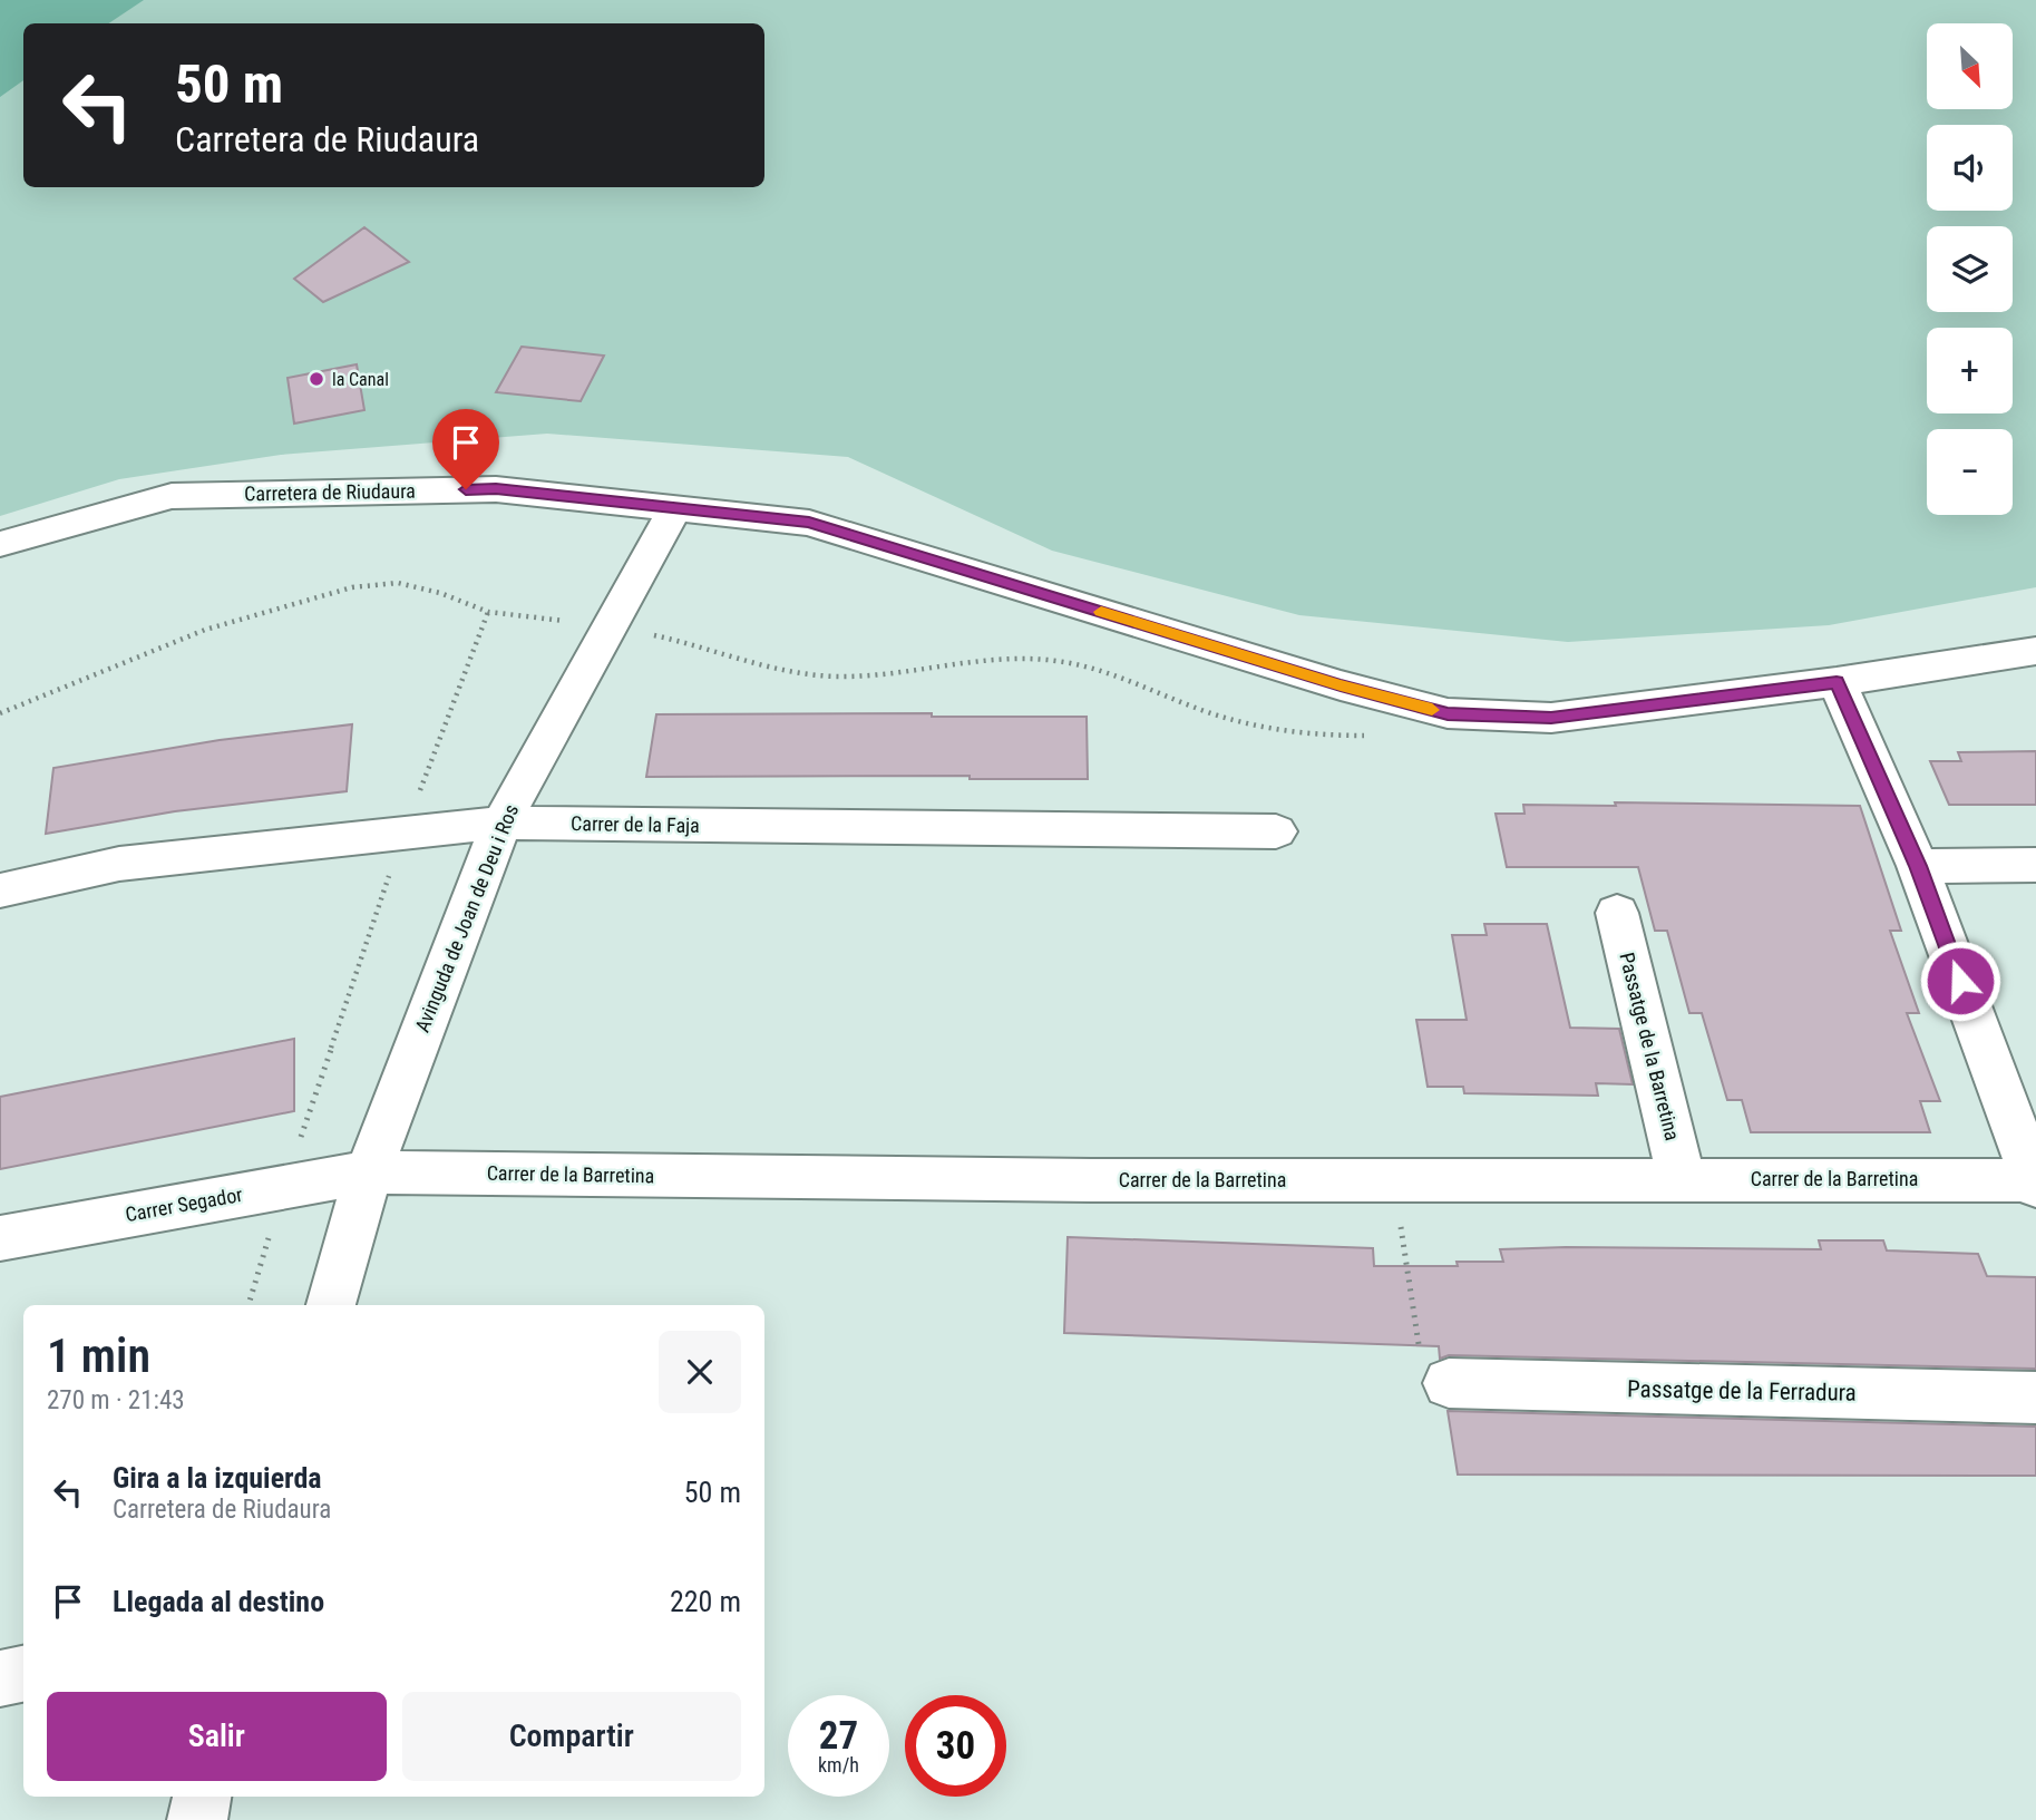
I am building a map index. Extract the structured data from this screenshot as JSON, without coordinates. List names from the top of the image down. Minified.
{"streets":{"street":["Carretera de Riudaura","Carrer de la Faja","Avinguda de Joan de Deu i Ros","Passatge de la Barretina","Carrer de la Barretina","Carrer Segador","Passatge de la Ferradura"]},"crossings":[["Carretera de Riudaura","Avinguda de Joan de Deu i Ros"],["Carrer de la Faja","Avinguda de Joan de Deu i Ros"],["Avinguda de Joan de Deu i Ros","Carrer de la Barretina"],["Avinguda de Joan de Deu i Ros","Carrer Segador"],["Passatge de la Barretina","Carrer de la Barretina"],["Carrer de la Barretina","Carrer Segador"]],"places":["la Canal"],"north":"bottom right","page":{"map_buttons":["+","−"],"turn":["50 m","Carretera de Riudaura"],"heading":["1 min","270 m · 21:43"],"list":[{"name":"Gira a la izquierda","note":"Carretera de Riudaura","value":"50 m"},{"name":"Llegada al destino","value":"220 m"}],"buttons":["Salir","Compartir"],"speed":"27 km/h","limit":"30"}}
